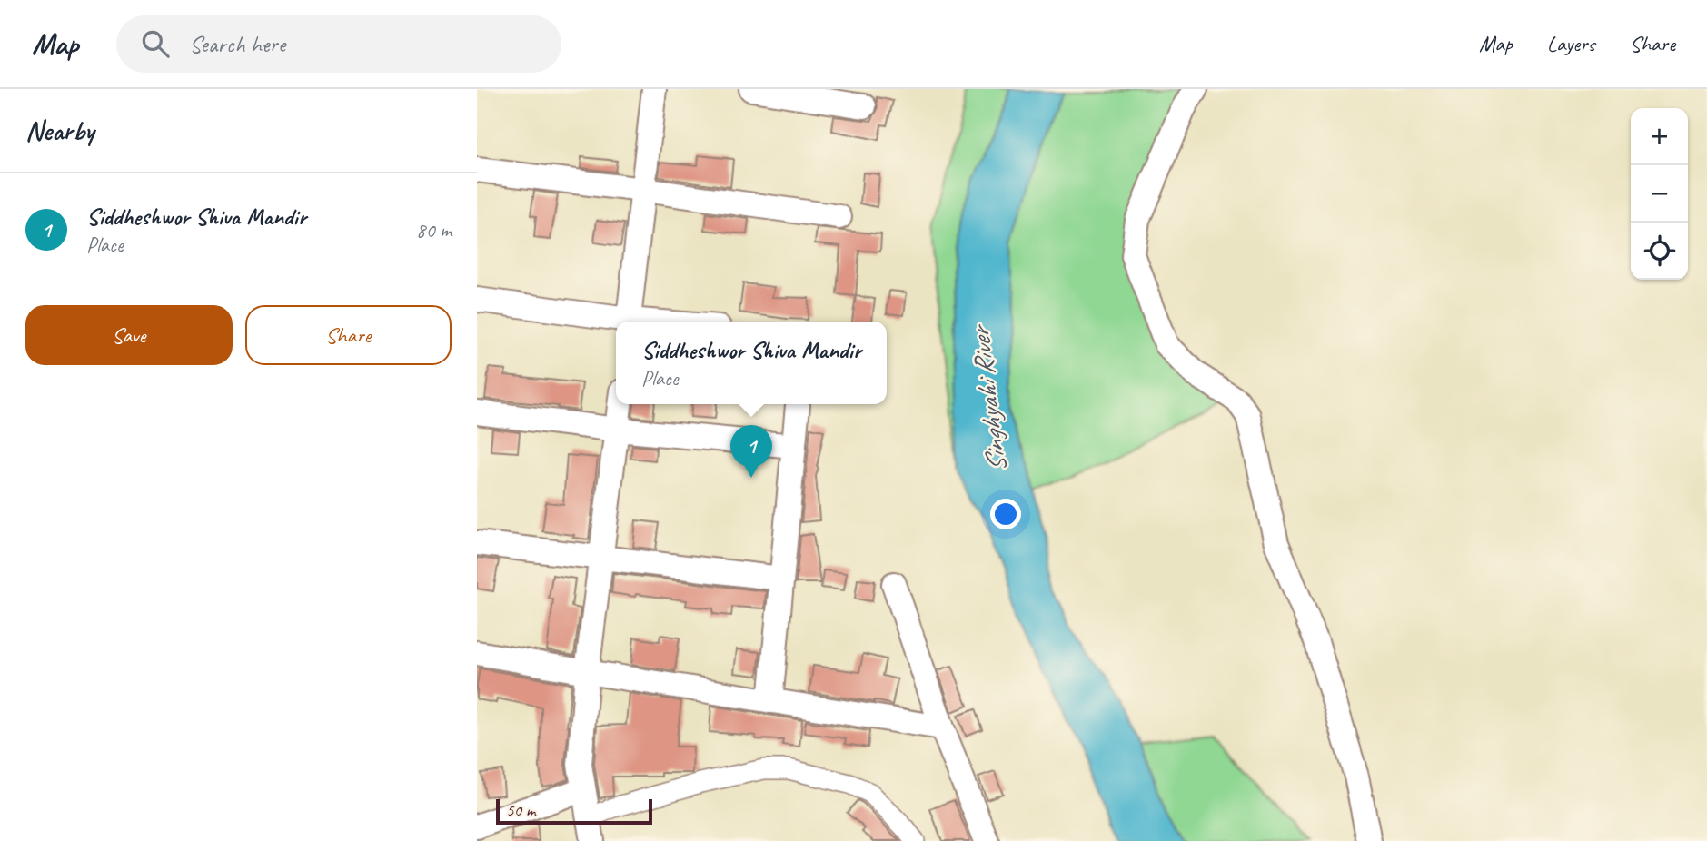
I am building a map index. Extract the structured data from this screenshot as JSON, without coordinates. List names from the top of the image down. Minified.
{"water":["Singhyahi River"],"scale_bar":"50 m","page":{"header":"Map","search":"Search here","nav":["Map","Layers","Share"],"heading":"Nearby","map_buttons":["+","−"],"list":[{"mark":"1","name":"Siddheshwor Shiva Mandir","note":"Place","value":"80 m"}],"buttons":["Save","Share"],"popup":["Siddheshwor Shiva Mandir","Place"],"pins":"1","scale":"50 m"}}
